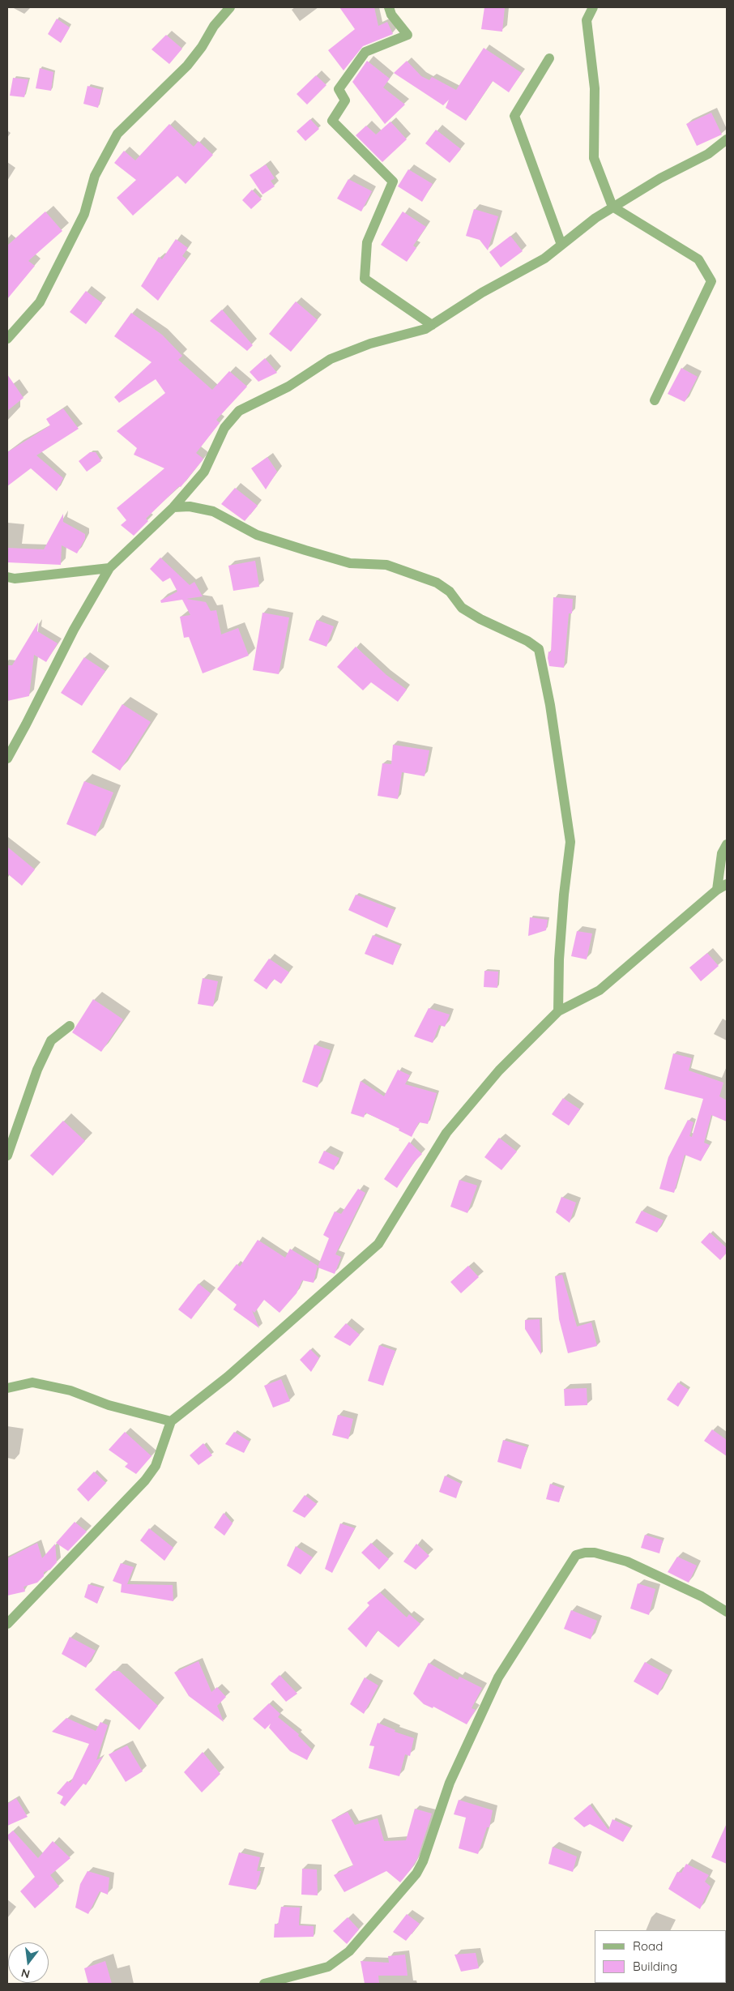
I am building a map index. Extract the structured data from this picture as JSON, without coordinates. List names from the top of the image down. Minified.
{"legend":["Road","Building"],"north":"bottom"}
